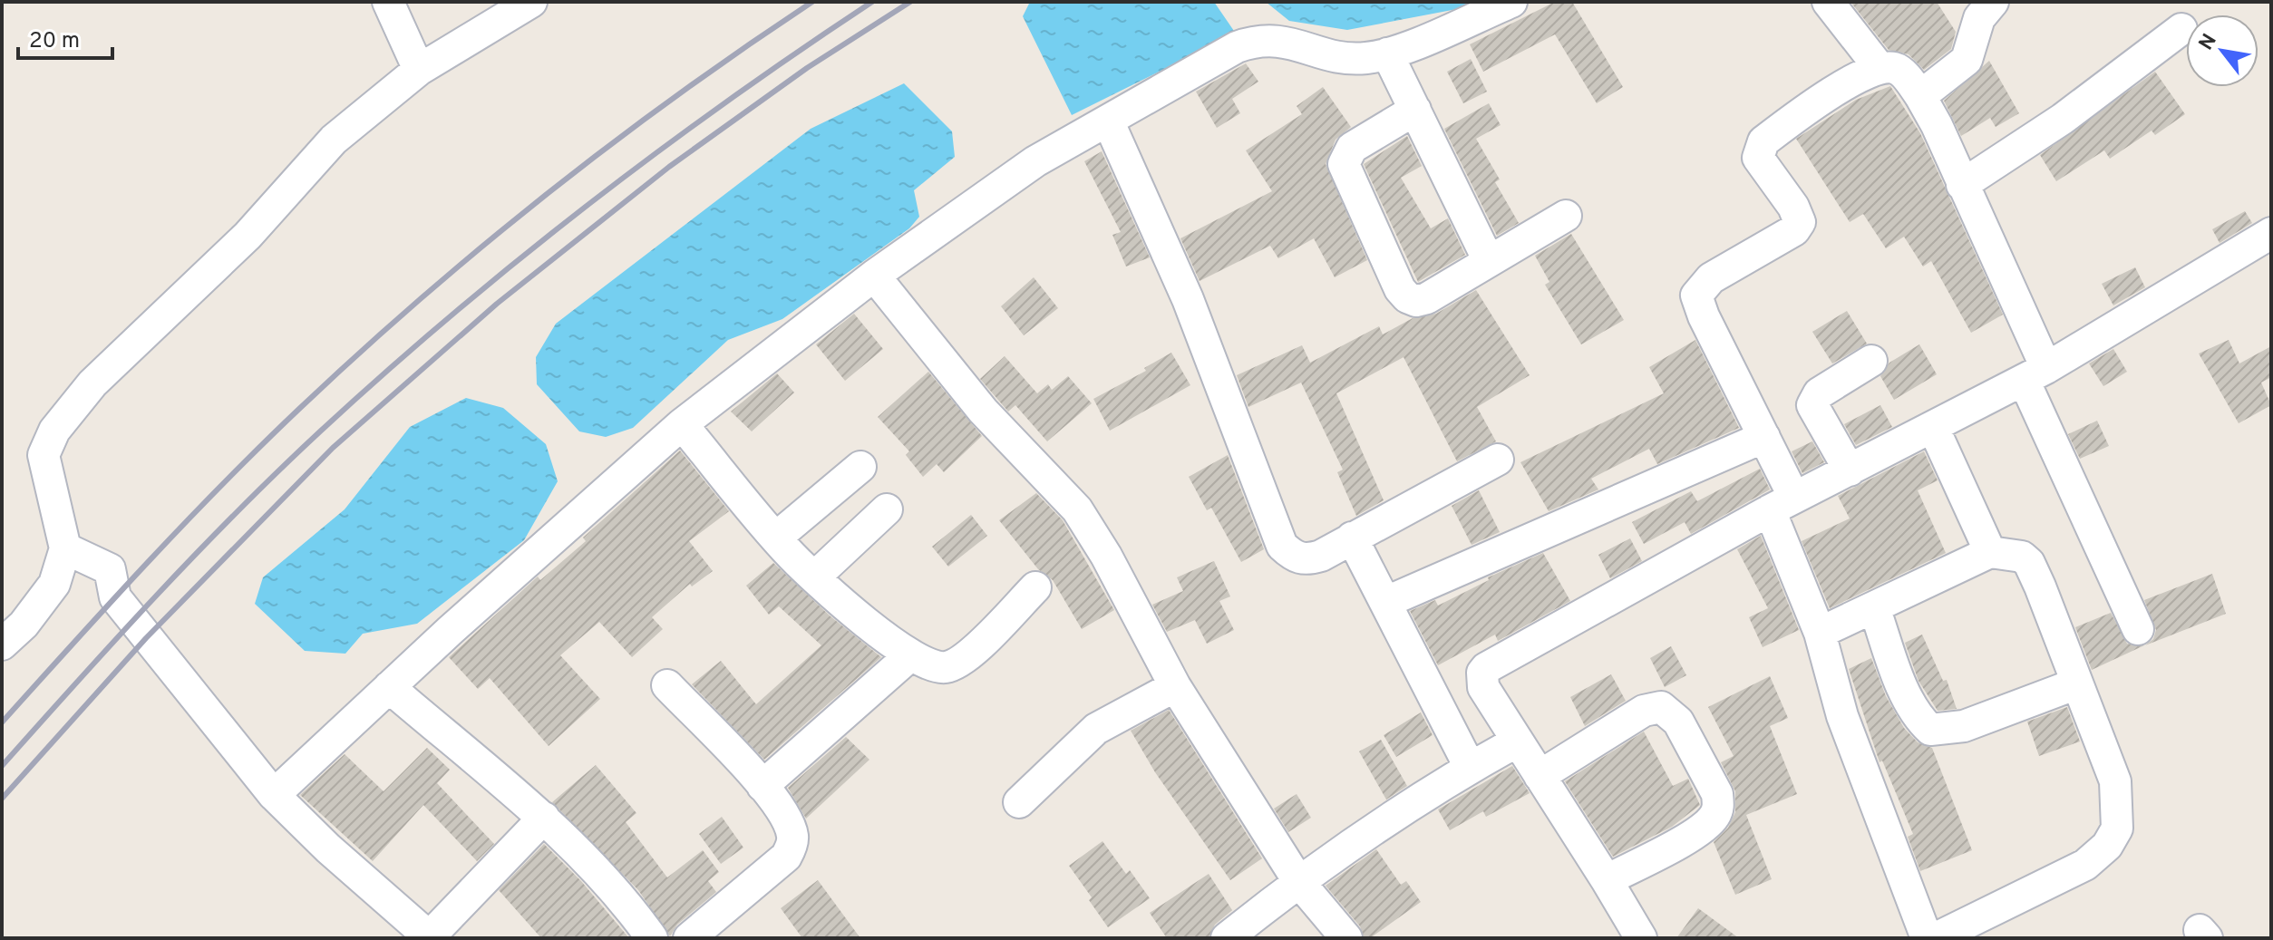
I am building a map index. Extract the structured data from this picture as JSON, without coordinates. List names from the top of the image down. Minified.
{"scale_bar":"20 m","north":"top left"}
